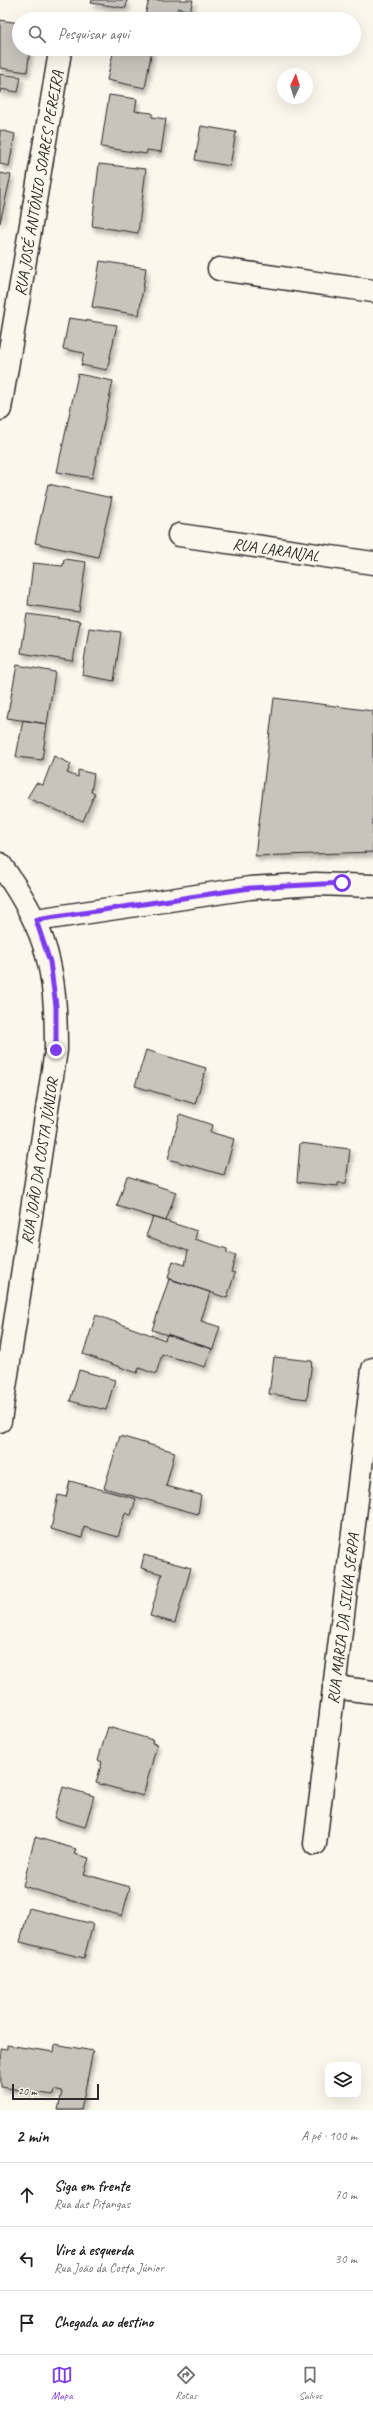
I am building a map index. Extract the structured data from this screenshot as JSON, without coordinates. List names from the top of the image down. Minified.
{"streets":{"street":["RUA JOSÉ ANTÔNIO SOARES PEREIRA","RUA LARANJAL","RUA JOÃO DA COSTA JÚNIOR","RUA MARIA DA SILVA SERPA"]},"scale_bar":"20 m","north":"top","page":{"search":"Pesquisar aqui","scale":"20 m","heading":["2 min","A pé · 100 m"],"list":[["Siga em frente","Rua das Pitangas","70 m"],["Vire à esquerda","Rua João da Costa Júnior","30 m"],"Chegada ao destino"],"nav":["Mapa","Rotas","Salvos"]}}
